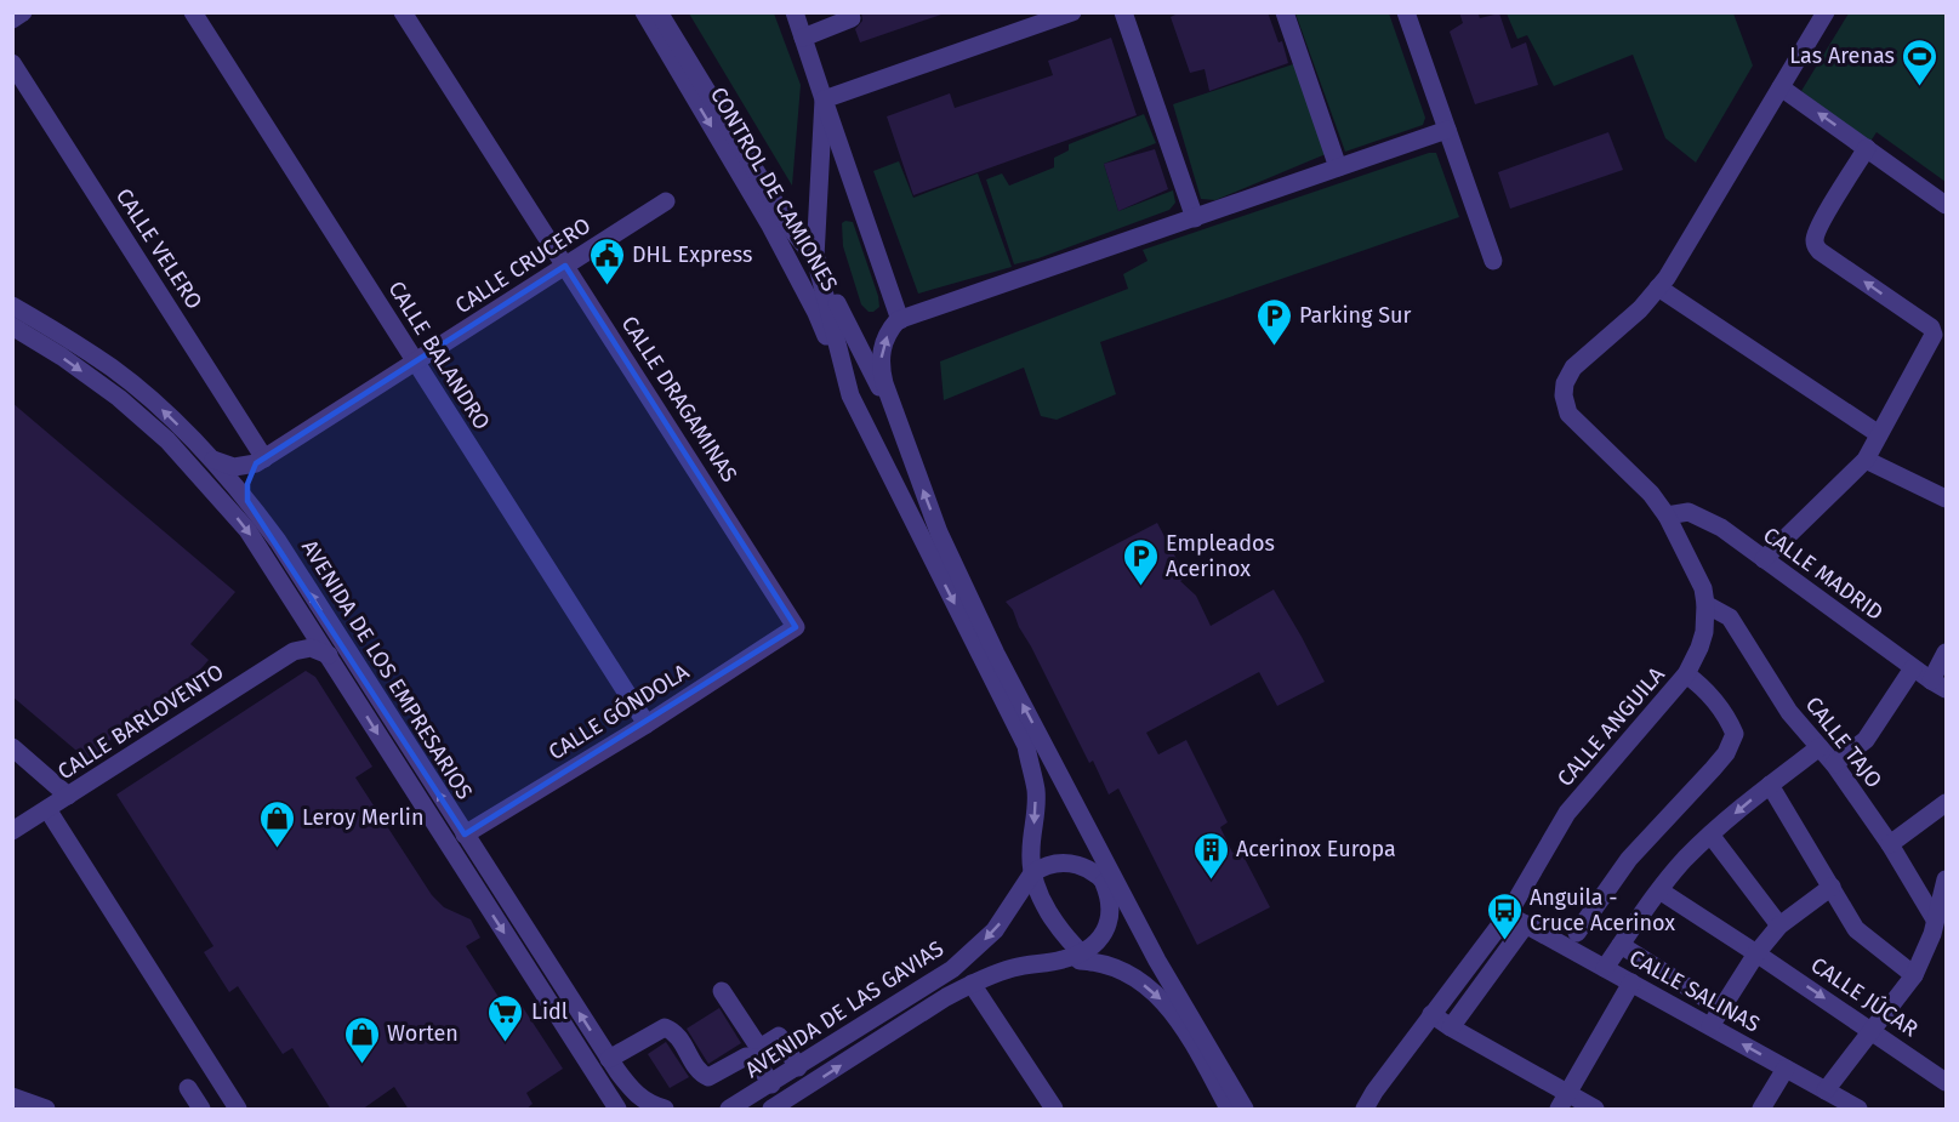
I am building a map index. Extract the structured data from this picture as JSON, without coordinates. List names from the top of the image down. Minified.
{"streets":{"street":["CONTROL DE CAMIONES","CALLE VELERO","CALLE CRUCERO","CALLE BALANDRO","CALLE DRAGAMINAS","CALLE MADRID","AVENIDA DE LOS EMPRESARIOS","CALLE GÓNDOLA","CALLE BARLOVENTO","CALLE ANGUILA","CALLE TAJO","CALLE SALINAS","CALLE JÚCAR","AVENIDA DE LAS GAVIAS"]},"crossings":[["CALLE VELERO","CALLE CRUCERO"],["CALLE CRUCERO","CALLE BALANDRO"],["CALLE CRUCERO","CALLE DRAGAMINAS"],["CALLE BALANDRO","CALLE GÓNDOLA"],["CALLE DRAGAMINAS","CALLE GÓNDOLA"],["CALLE MADRID","CALLE ANGUILA"],["AVENIDA DE LOS EMPRESARIOS","CALLE GÓNDOLA"],["CALLE ANGUILA","CALLE TAJO"],["CALLE ANGUILA","CALLE SALINAS"]],"places":{"sports":["Las Arenas"],"public building":["DHL Express"],"parking":["Parking Sur","Empleados Acerinox"],"shop":["Leroy Merlin","Worten"],"building":["Acerinox Europa"],"bus stop":["Anguila - Cruce Acerinox"],"supermarket":["Lidl"]}}
